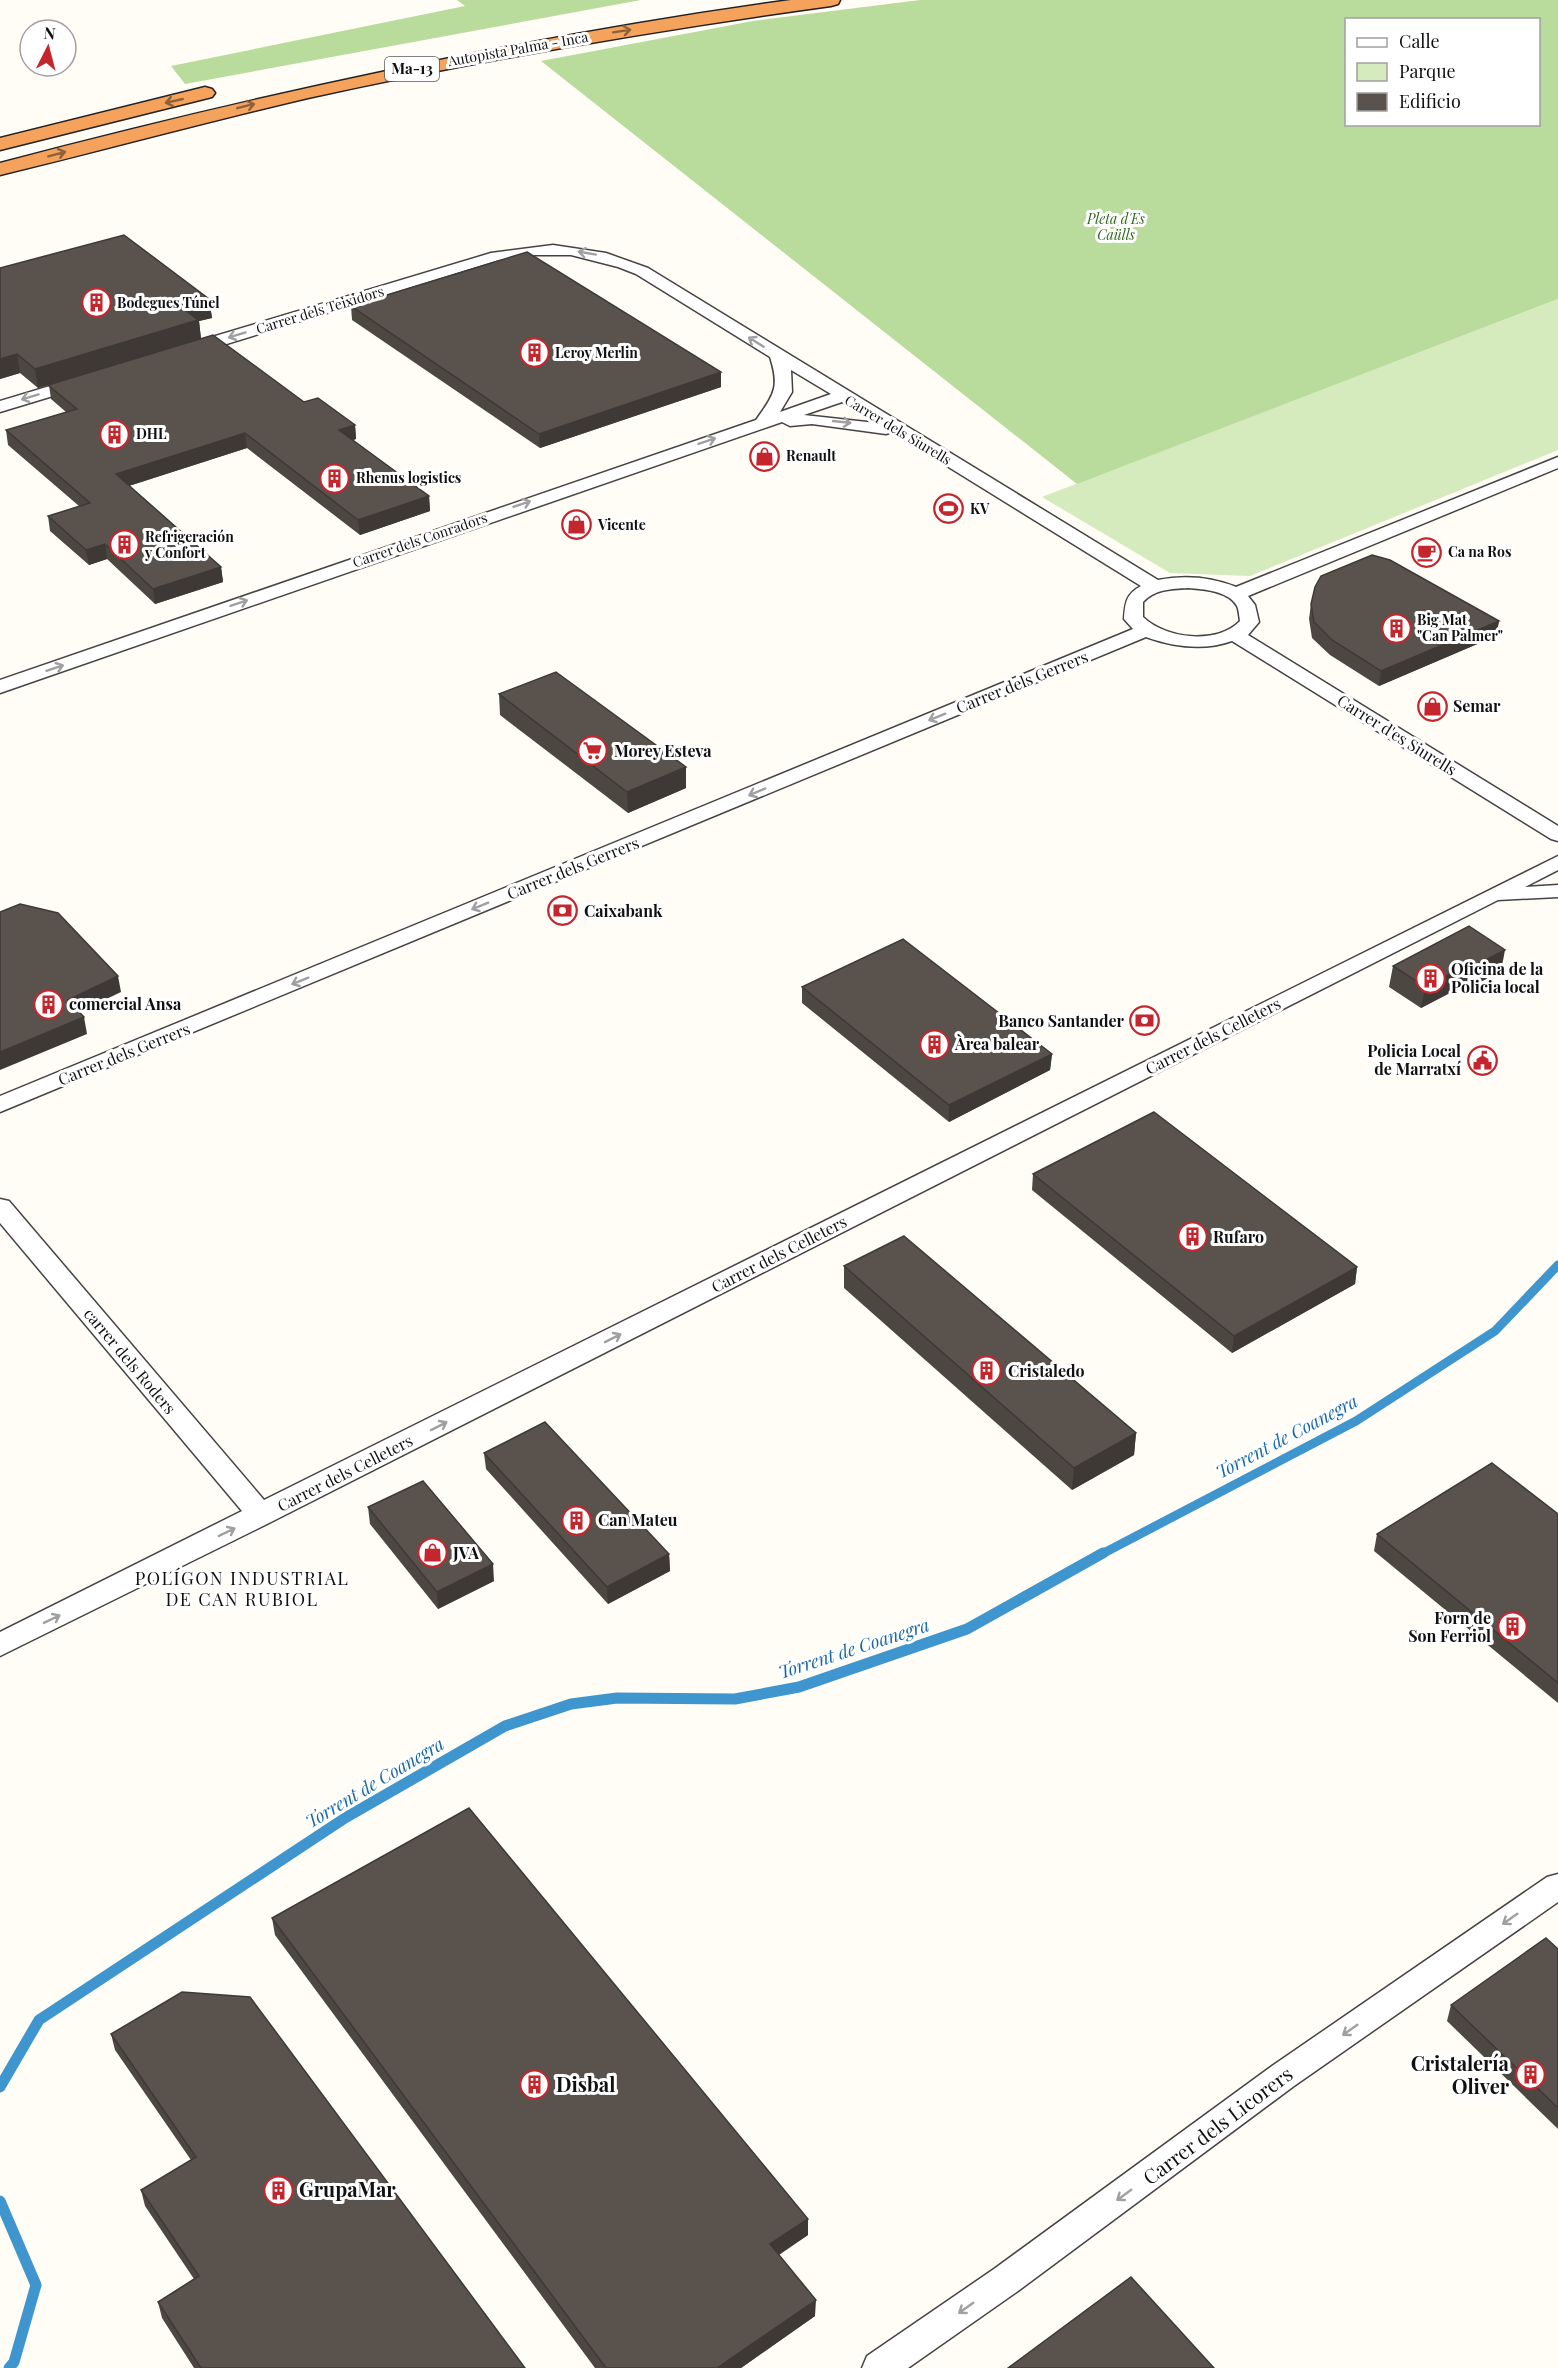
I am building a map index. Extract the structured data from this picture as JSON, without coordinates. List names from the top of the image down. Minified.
{"streets":{"highway":["Autopista Palma - Inca","Ma-13"],"street":["Carrer dels Teixidors","Carrer dels Siurells","Carrer dels Conradors","Carrer dels Gerrers","Carrer d'es Siurells","Carrer dels Celleters","carrer dels Roders","Carrer dels Licorers"]},"crossings":[["Carrer dels Teixidors","Carrer dels Siurells"],["Carrer dels Siurells","Carrer dels Conradors"],["Carrer dels Celleters","carrer dels Roders"]],"one_way":["Carrer dels Teixidors","Carrer dels Conradors","Carrer dels Gerrers","Carrer dels Celleters","Carrer dels Licorers"],"districts":["POLÍGON INDUSTRIAL DE CAN RUBIOL"],"water":["Torrent de Coanegra"],"parks":["Pleta d'Es Caülls"],"places":{"building":["Bodegues Túnel","Leroy Merlin","DHL","Rhenus logistics","Refrigeración y Confort","Big Mat \"Can Palmer\"","Oficina de la Policia local","comercial Ansa","Àrea balear","Rufaro","Cristaledo","Can Mateu","Forn de Son Ferriol","Cristalería Oliver","Disbal","GrupaMar"],"shop":["Renault","Vicente","Semar","JVA"],"sports":["KV"],"cafe":["Ca na Ros"],"supermarket":["Morey Esteva"],"bank":["Caixabank","Banco Santander"],"public building":["Policia Local de Marratxí"]},"legend":["Calle","Parque","Edificio"],"north":"top"}
